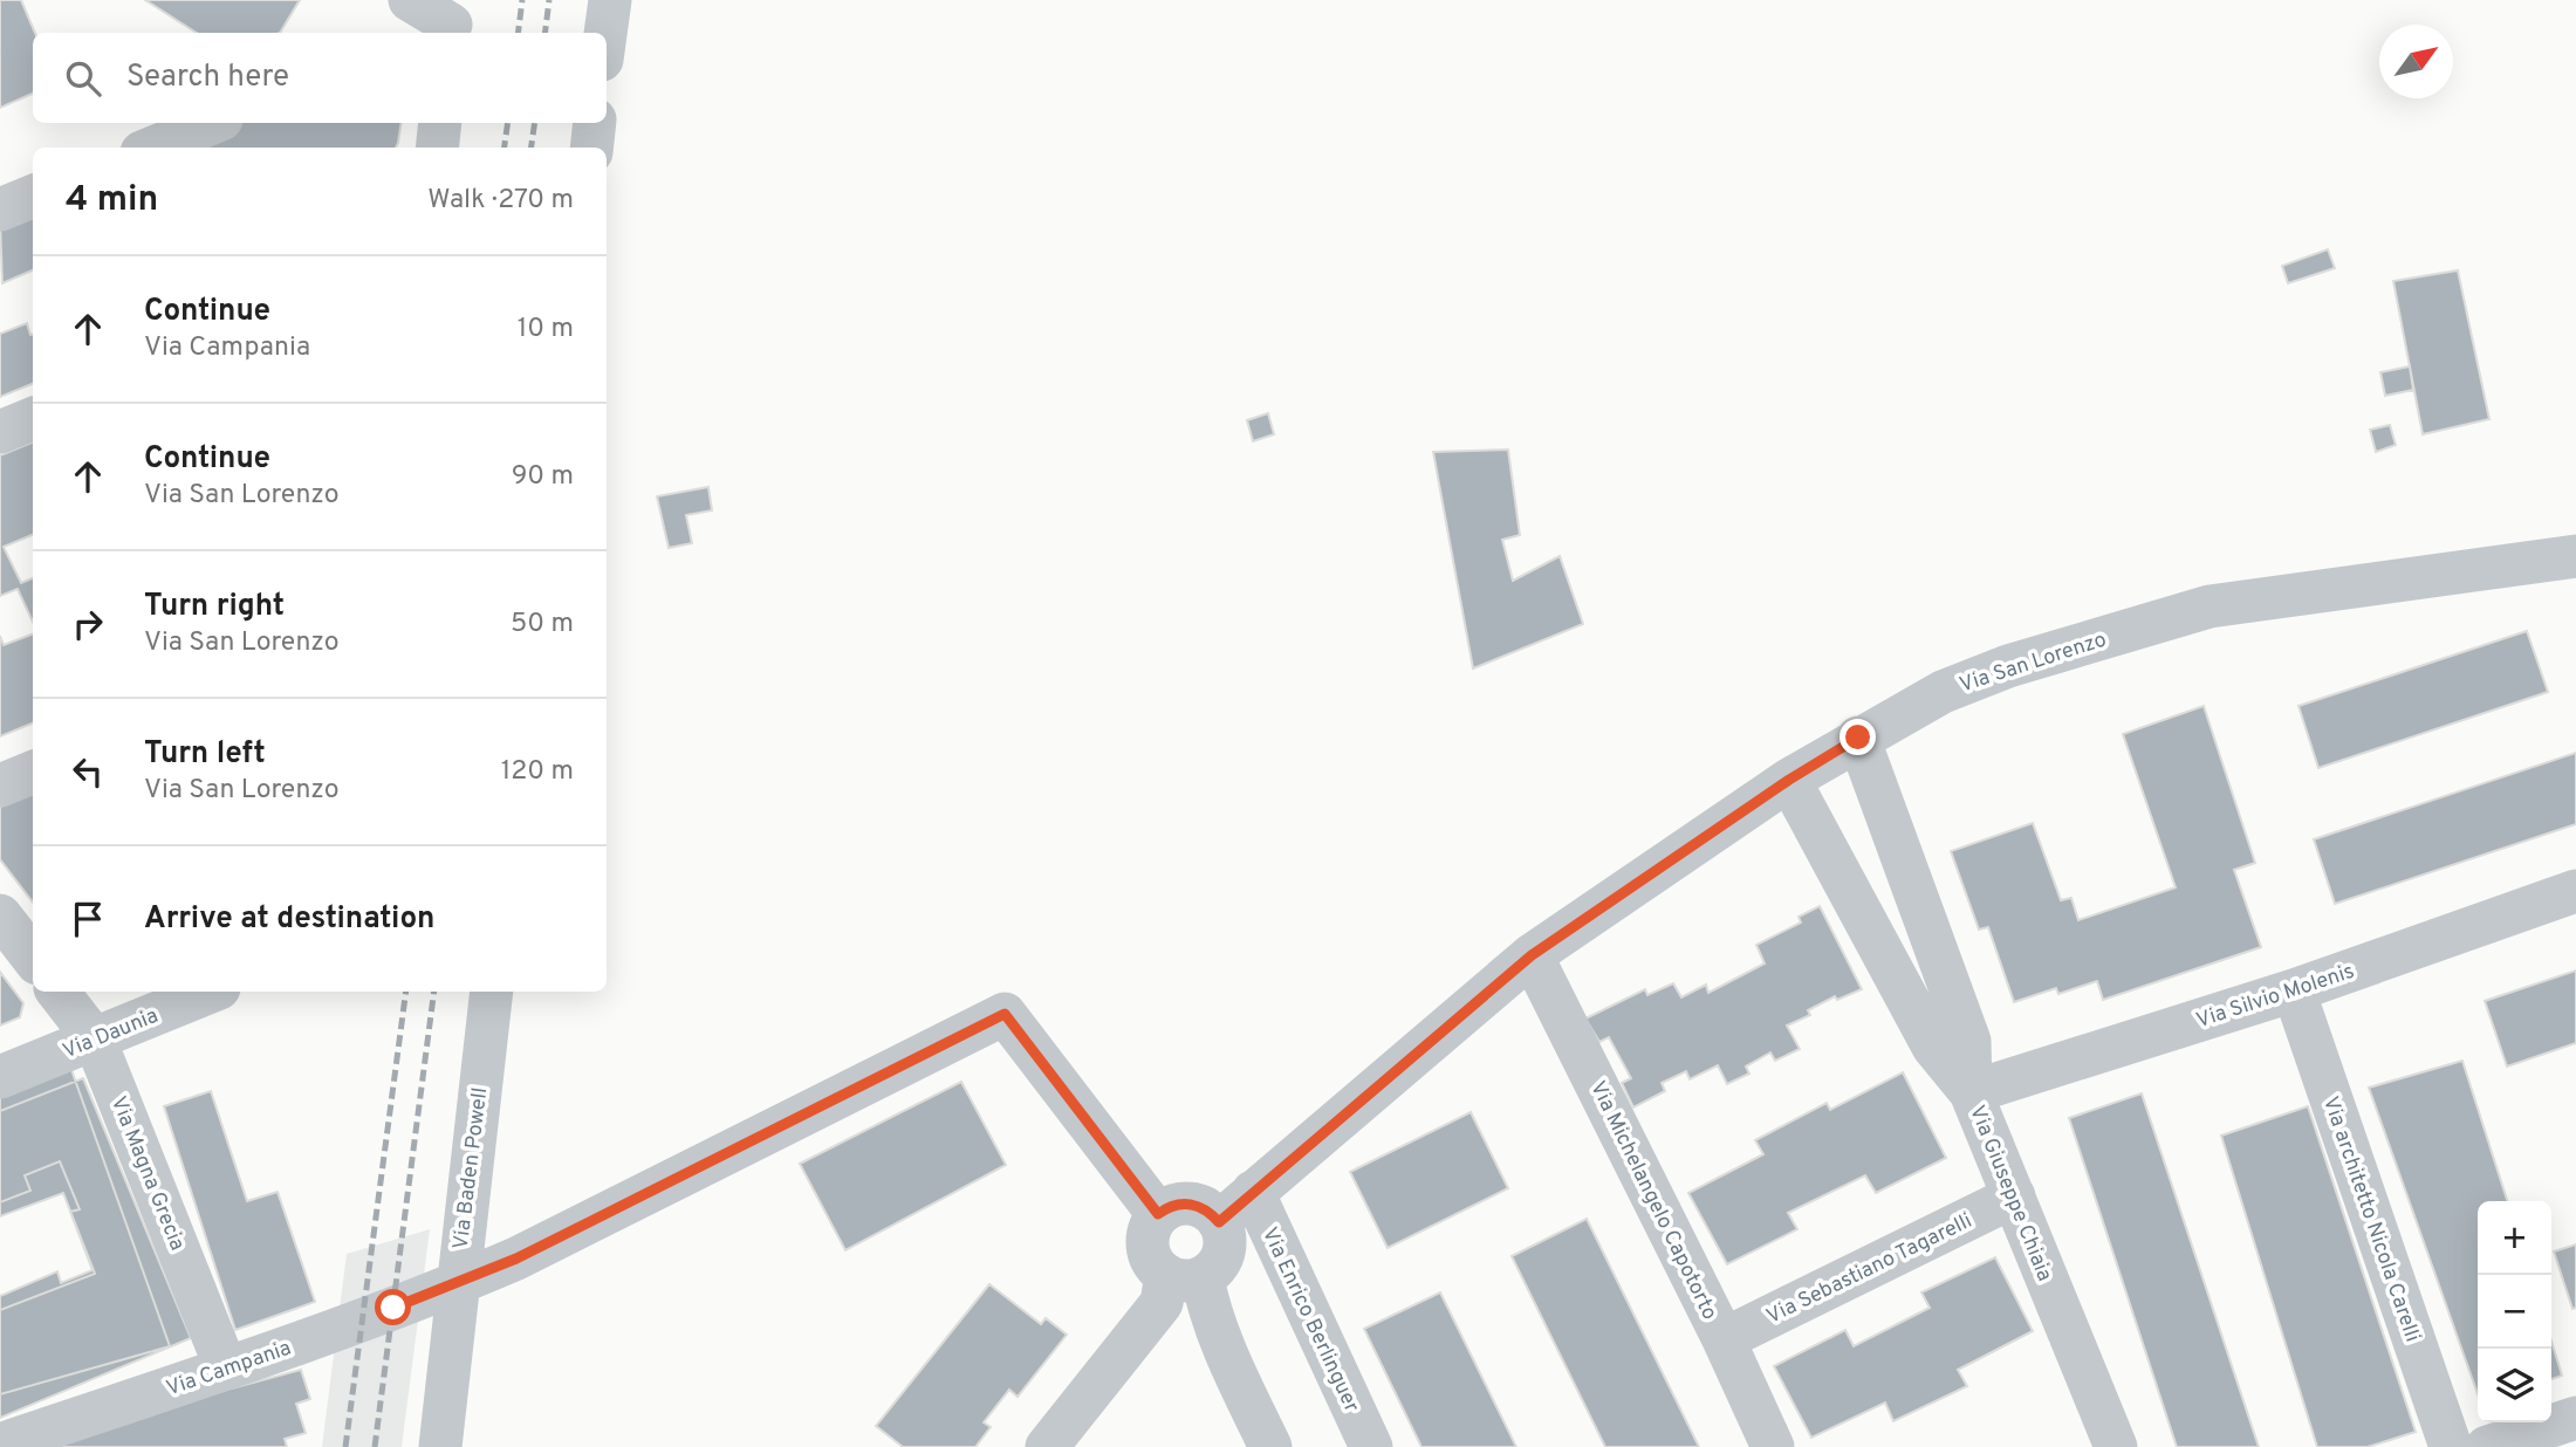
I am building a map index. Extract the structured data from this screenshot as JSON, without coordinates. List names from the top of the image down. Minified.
{"streets":{"street":["Via San Lorenzo","Via Silvio Molenis","Via Daunia","Via Baden Powell","Via Magna Grecia","Via Giuseppe Chiaia","Via Michelangelo Capotorto","Via architetto Nicola Carelli","Via Sebastiano Tagarelli","Via Enrico Berlinguer","Via Campania"]},"crossings":[["Via San Lorenzo","Via Giuseppe Chiaia"],["Via San Lorenzo","Via Michelangelo Capotorto"],["Via San Lorenzo","Via Enrico Berlinguer"],["Via Silvio Molenis","Via Giuseppe Chiaia"],["Via Silvio Molenis","Via architetto Nicola Carelli"],["Via Daunia","Via Magna Grecia"],["Via Baden Powell","Via Campania"],["Via Magna Grecia","Via Campania"],["Via Giuseppe Chiaia","Via Sebastiano Tagarelli"],["Via Michelangelo Capotorto","Via Sebastiano Tagarelli"]],"north":"top right","page":{"search":"Search here","heading":["4 min","Walk · 270 m"],"list":[["Continue","Via Campania","10 m"],["Continue","Via San Lorenzo","90 m"],["Turn right","Via San Lorenzo","50 m"],["Turn left","Via San Lorenzo","120 m"],"Arrive at destination"],"map_buttons":["+","−"]}}
